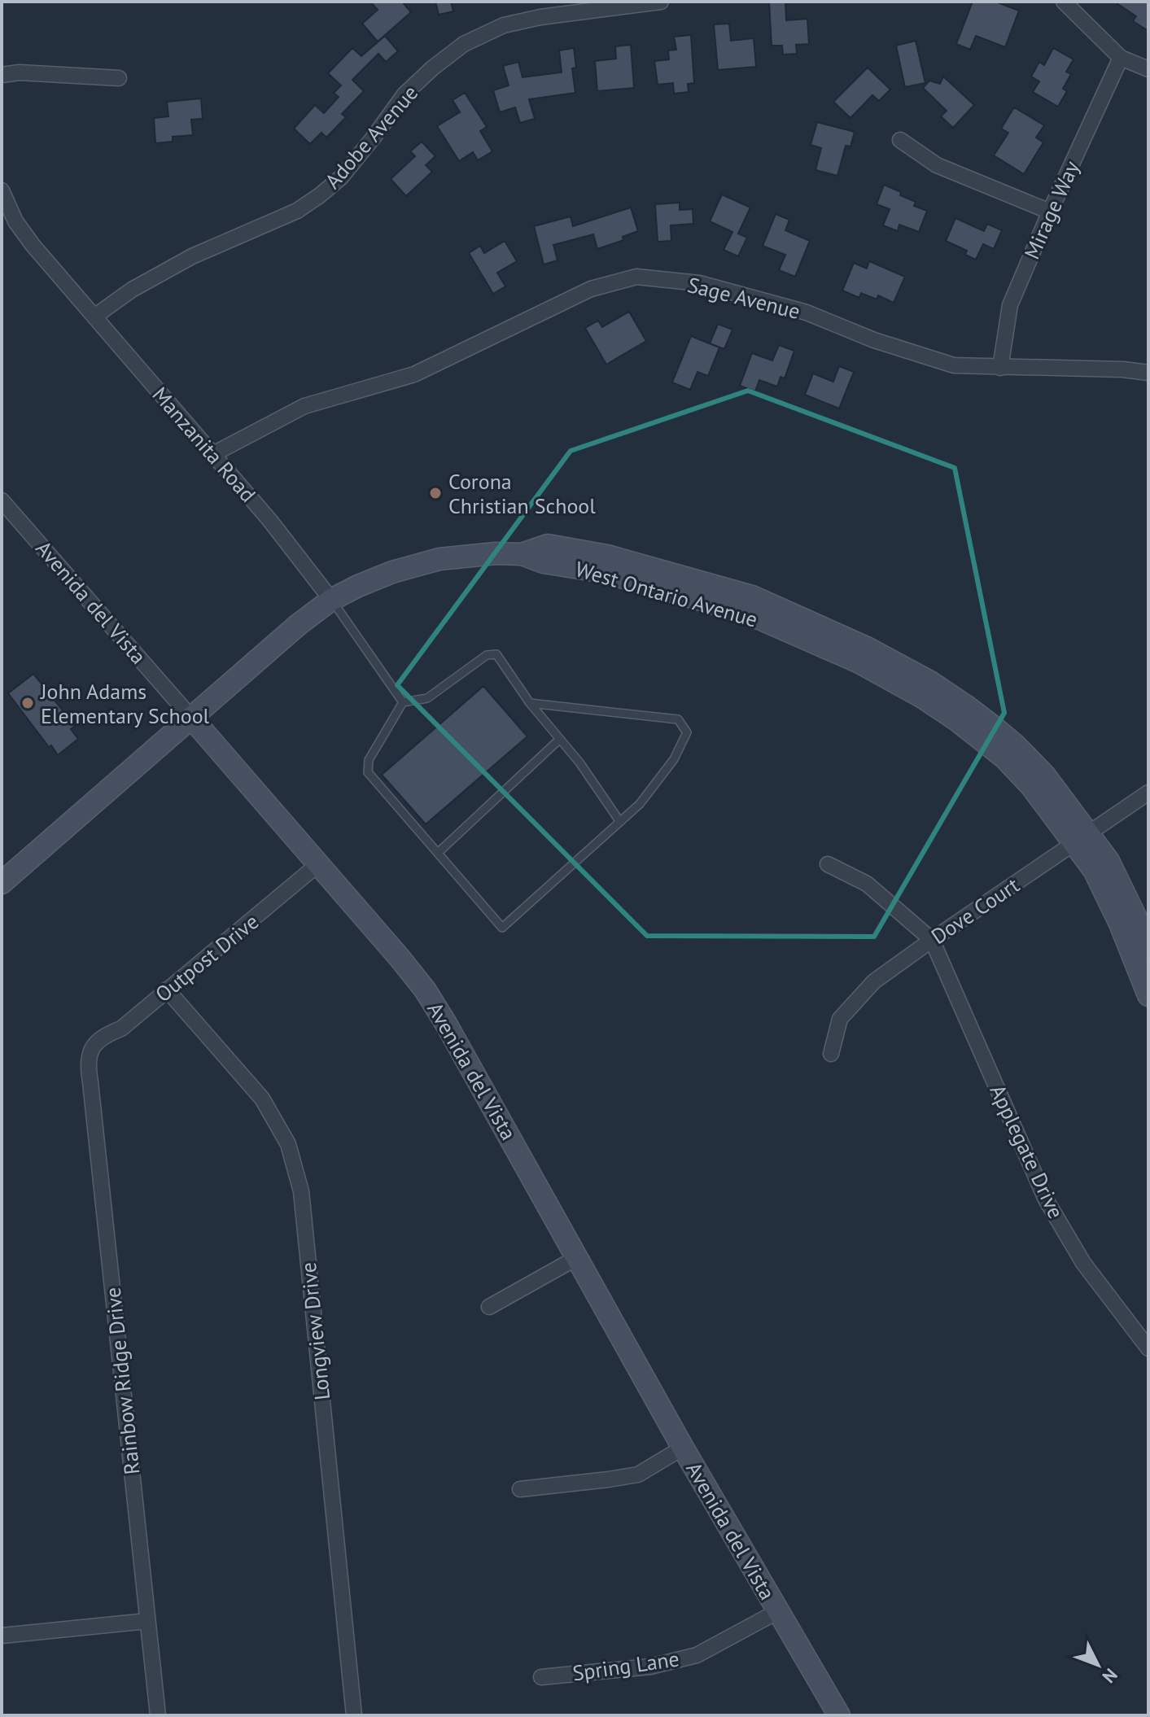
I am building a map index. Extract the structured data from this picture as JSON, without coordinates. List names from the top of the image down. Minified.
{"streets":{"main road":["West Ontario Avenue","Avenida del Vista"],"street":["Adobe Avenue","Mirage Way","Sage Avenue","Manzanita Road","Dove Court","Outpost Drive","Applegate Drive","Longview Drive","Rainbow Ridge Drive","Spring Lane"]},"crossings":[["Adobe Avenue","Manzanita Road"],["Mirage Way","Sage Avenue"],["Sage Avenue","Manzanita Road"],["Manzanita Road","West Ontario Avenue"],["West Ontario Avenue","Avenida del Vista"],["West Ontario Avenue","Dove Court"],["Avenida del Vista","Outpost Drive"],["Avenida del Vista","Spring Lane"],["Dove Court","Applegate Drive"],["Outpost Drive","Longview Drive"],["Outpost Drive","Rainbow Ridge Drive"]],"places":["Corona Christian School","John Adams Elementary School"],"north":"bottom right"}
